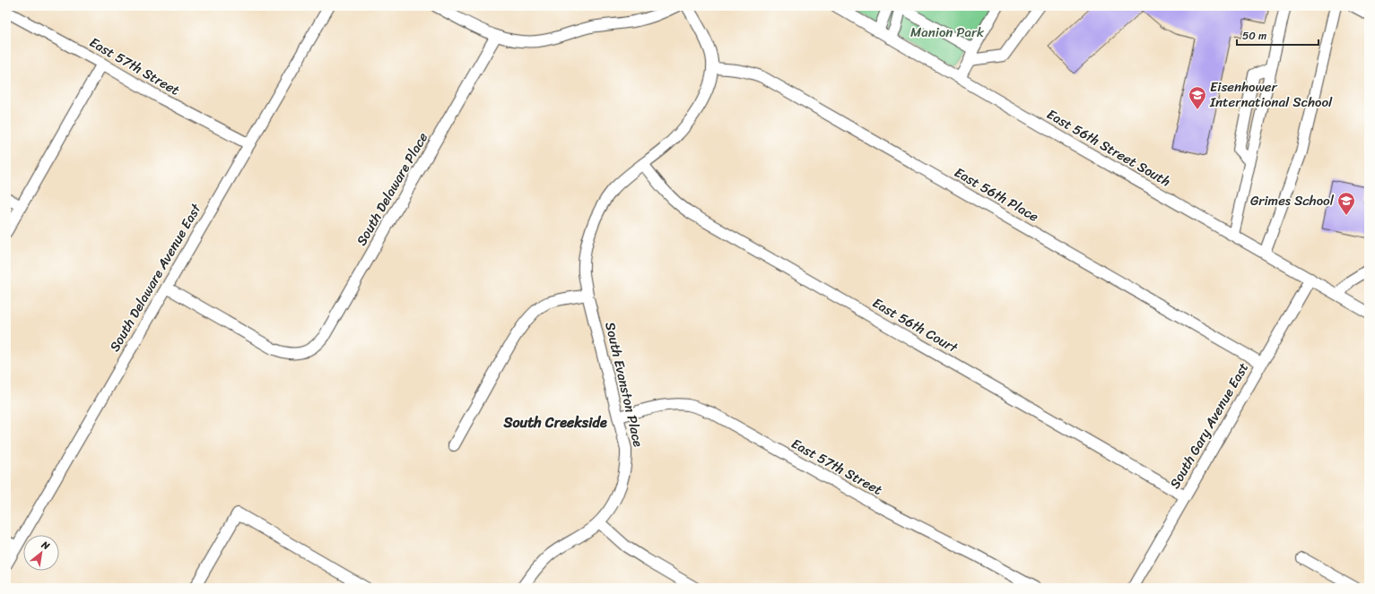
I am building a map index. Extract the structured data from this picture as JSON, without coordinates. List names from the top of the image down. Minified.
{"streets":{"street":["East 57th Street","East 56th Street South","South Delaware Place","East 56th Place","South Delaware Avenue East","East 56th Court","South Evanston Place","South Gary Avenue East"]},"crossings":[["East 57th Street","South Delaware Avenue East"],["East 57th Street","South Evanston Place"],["East 56th Street South","South Gary Avenue East"],["South Delaware Place","South Delaware Avenue East"],["East 56th Place","South Evanston Place"],["East 56th Place","South Gary Avenue East"],["East 56th Court","South Evanston Place"],["East 56th Court","South Gary Avenue East"]],"districts":["South Creekside"],"parks":["Manion Park"],"places":{"school or university":["Eisenhower International School","Grimes School"]},"scale_bar":"50 m","north":"top right"}
